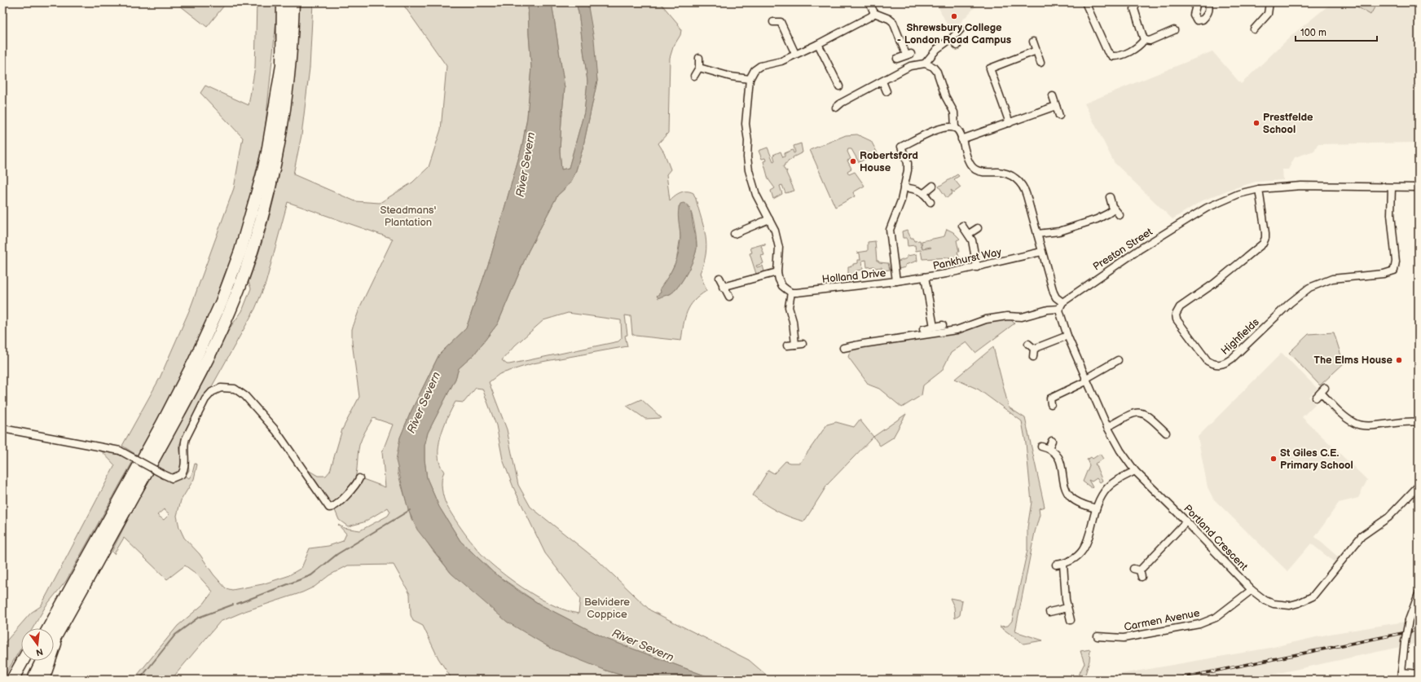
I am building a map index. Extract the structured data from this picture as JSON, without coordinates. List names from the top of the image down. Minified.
{"streets":{"street":["Preston Street","Pankhurst Way","Holland Drive","Highfields","Portland Crescent","Carmen Avenue"]},"crossings":[["Preston Street","Highfields"],["Preston Street","Portland Crescent"],["Pankhurst Way","Holland Drive"],["Portland Crescent","Carmen Avenue"]],"water":["River Severn"],"parks":["Steadmans' Plantation","Belvidere Coppice"],"places":["Shrewsbury College - London Road Campus","Prestfelde School","Robertsford House","The Elms House","St Giles C.E. Primary School"],"scale_bar":"100 m","north":"bottom"}
